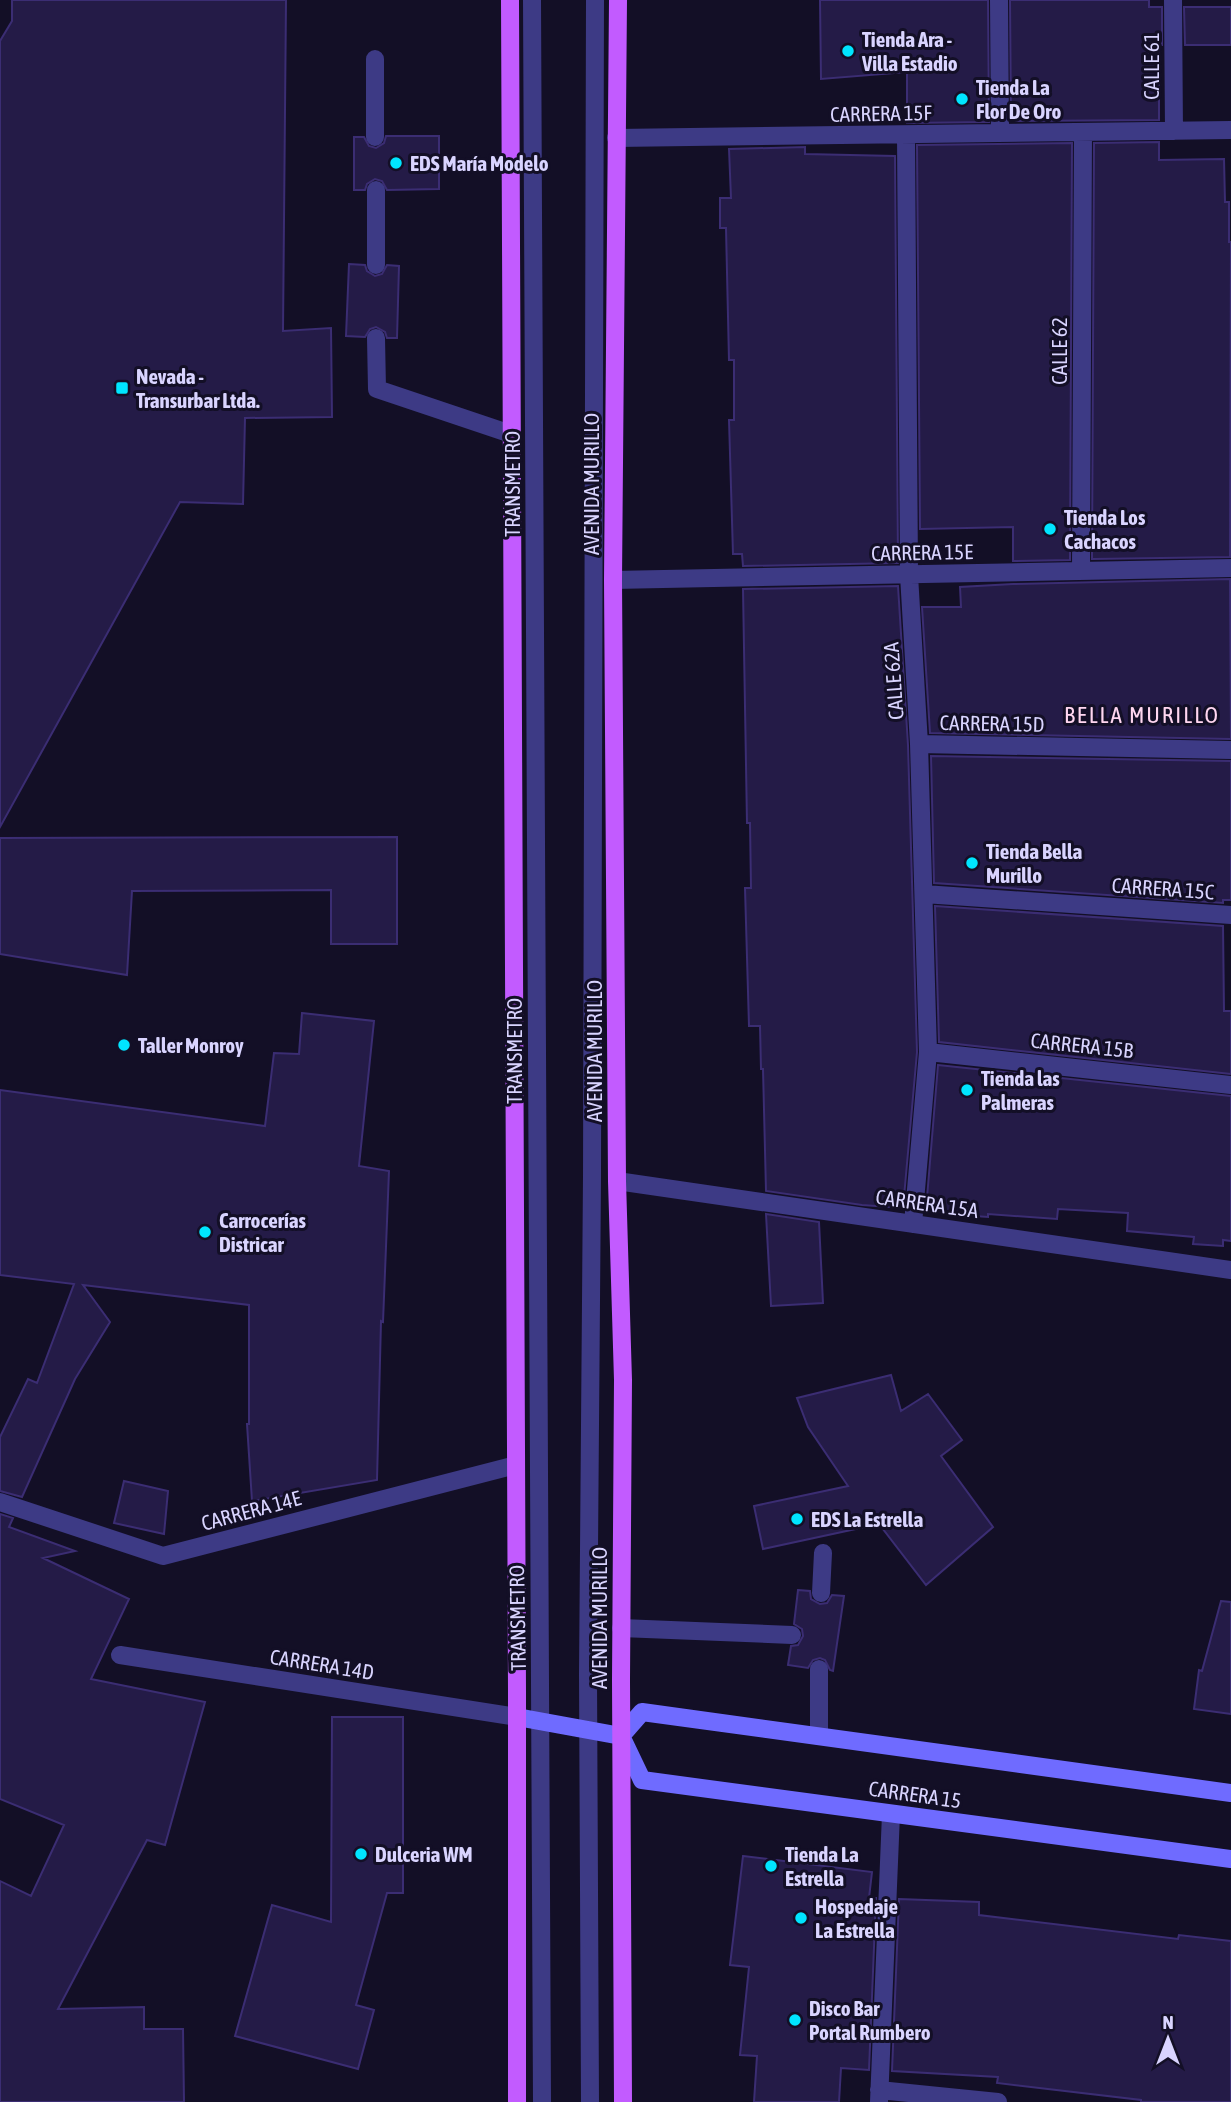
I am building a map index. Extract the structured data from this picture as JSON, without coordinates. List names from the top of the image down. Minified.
{"streets":{"main road":["AVENIDA MURILLO","CARRERA 15"],"street":["CALLE 61","CARRERA 15F","CALLE 62","TRANSMETRO","CARRERA 15E","CALLE 62A","CARRERA 15D","CARRERA 15C","CARRERA 15B","CARRERA 15A","CARRERA 14E","CARRERA 14D"]},"crossings":[["CALLE 61","CARRERA 15F"],["CARRERA 15F","CALLE 62"],["CARRERA 15F","AVENIDA MURILLO"],["CARRERA 15F","CALLE 62A"],["CALLE 62","CARRERA 15E"],["AVENIDA MURILLO","CARRERA 15E"],["AVENIDA MURILLO","CARRERA 15A"],["AVENIDA MURILLO","CARRERA 15"],["CARRERA 15E","CALLE 62A"],["CALLE 62A","CARRERA 15D"],["CALLE 62A","CARRERA 15C"],["CALLE 62A","CARRERA 15B"],["CALLE 62A","CARRERA 15A"]],"districts":["BELLA MURILLO"],"places":{"other":["Tienda Ara - Villa Estadio","Tienda La Flor De Oro","EDS María Modelo","Tienda Los Cachacos","Tienda Bella Murillo","Taller Monroy","Tienda las Palmeras","Carrocerías Districar","EDS La Estrella","Dulceria WM","Tienda La Estrella","Hospedaje La Estrella","Disco Bar Portal Rumbero"],"transit":["Nevada - Transurbar Ltda."]},"north":"top"}
